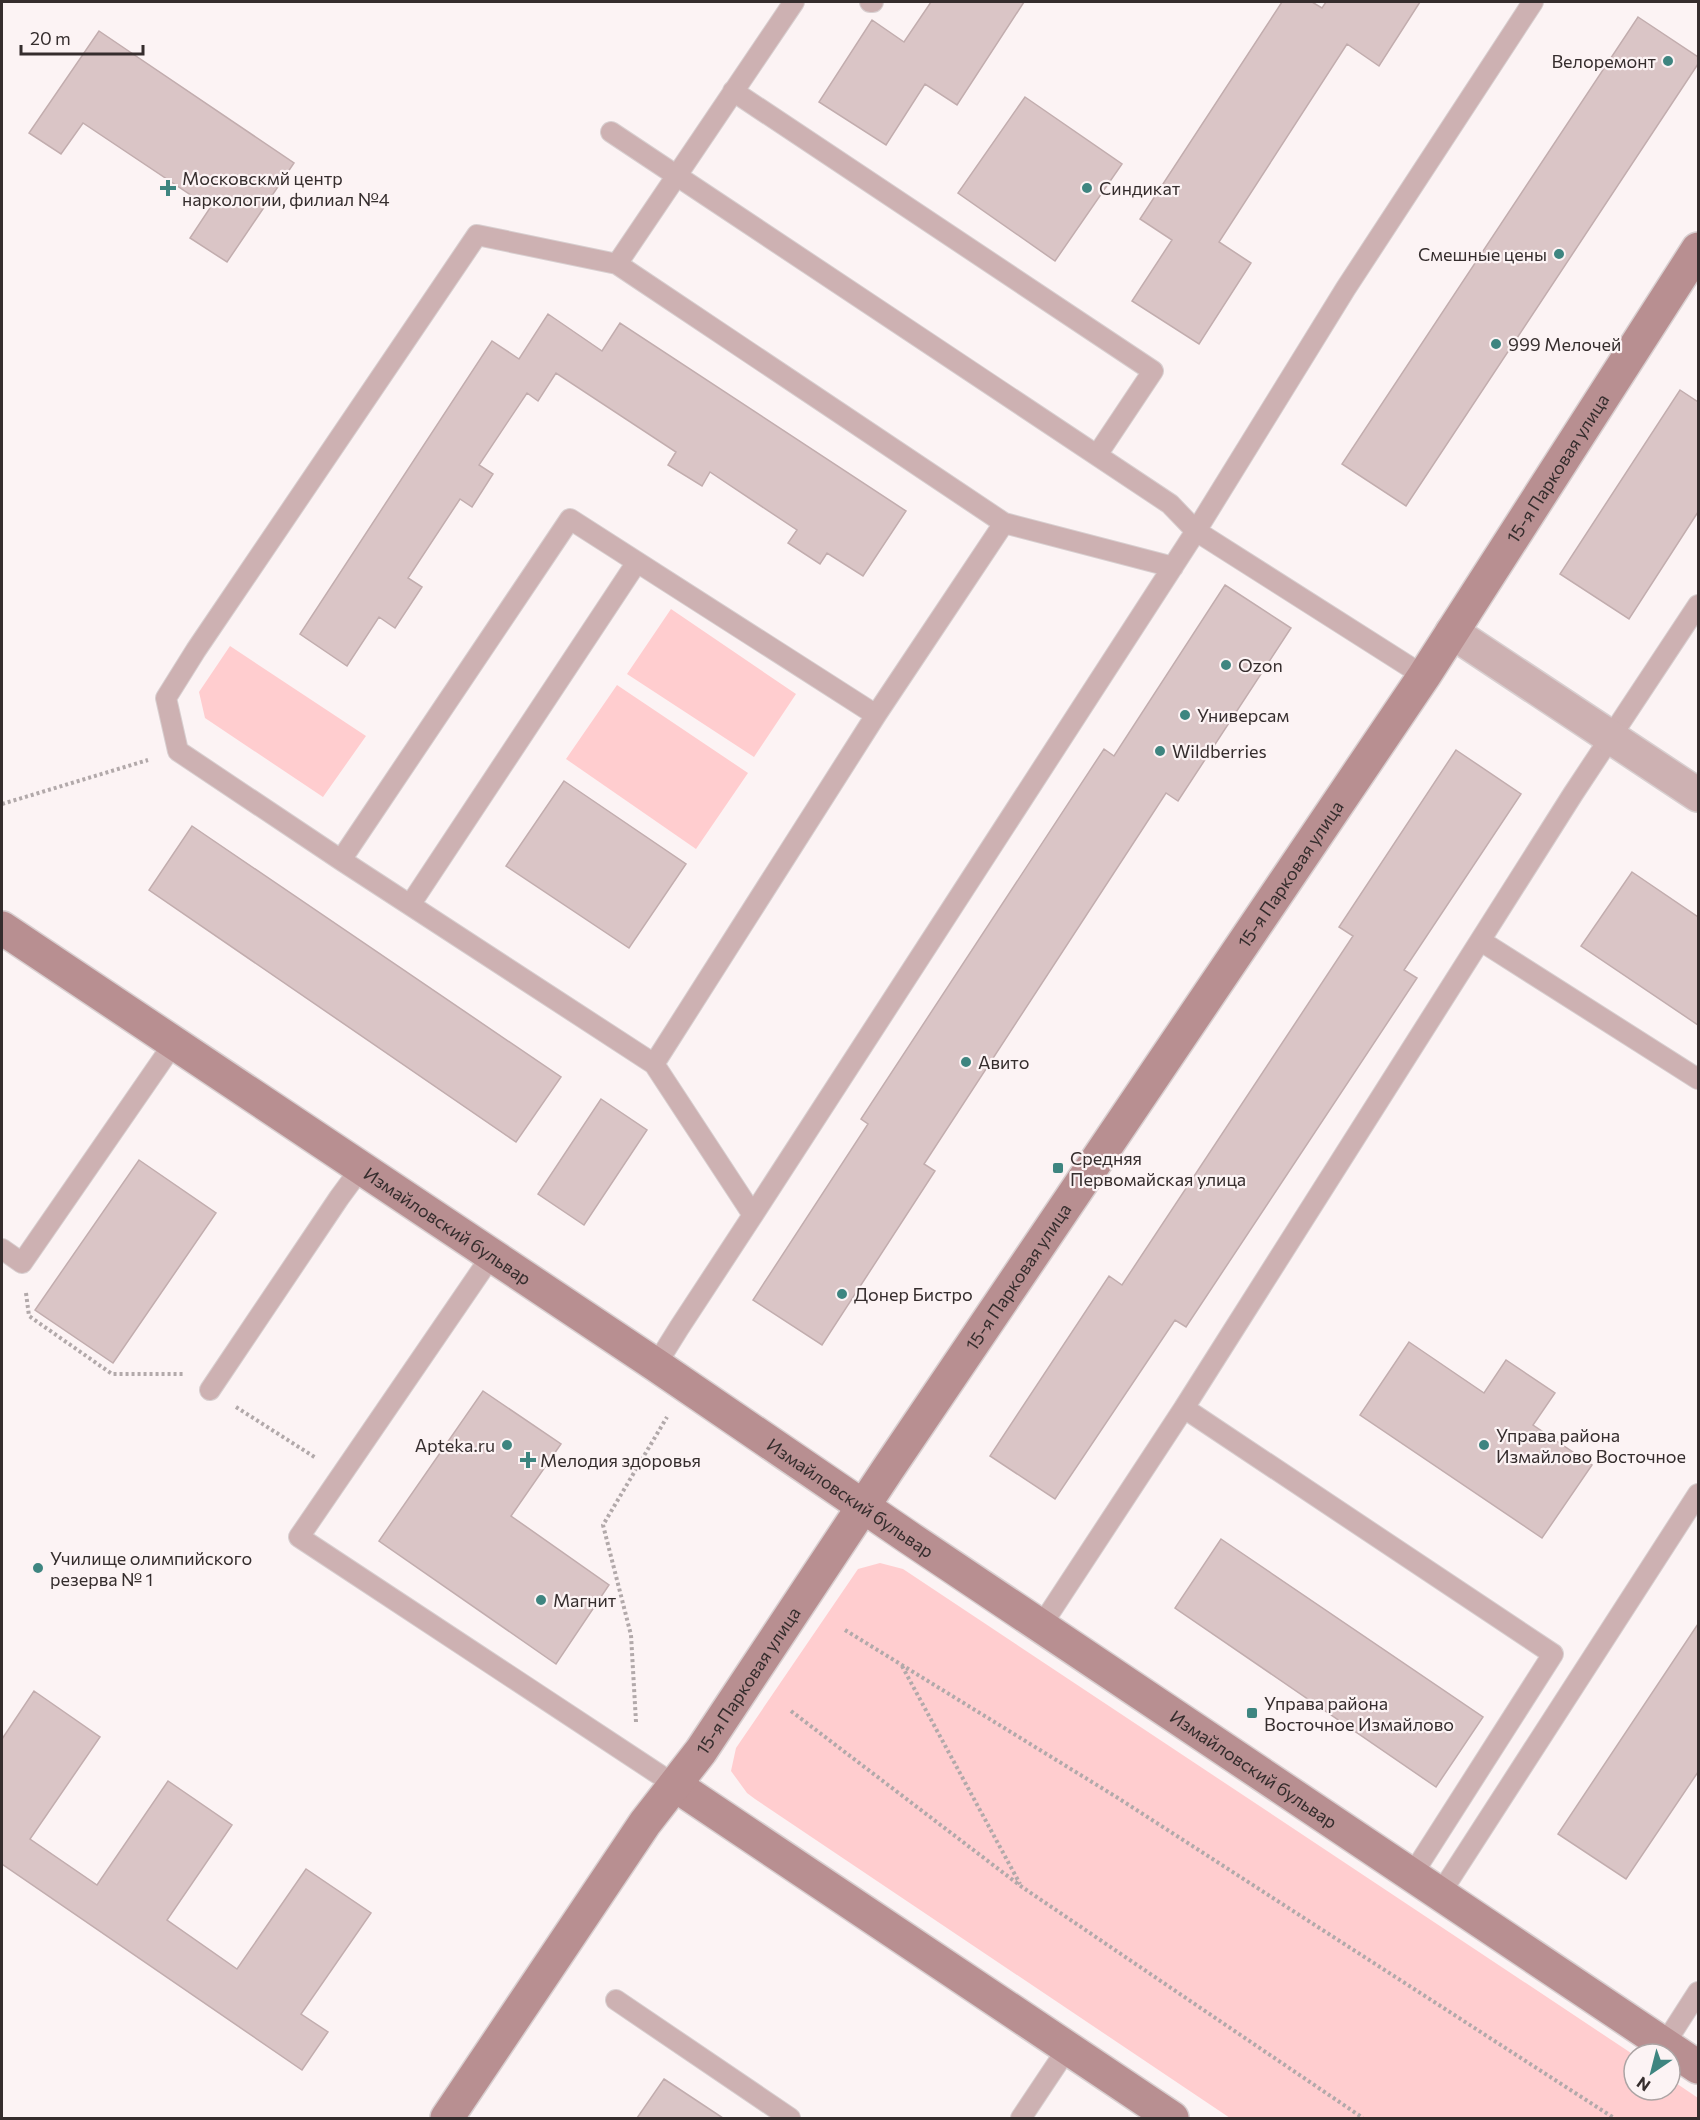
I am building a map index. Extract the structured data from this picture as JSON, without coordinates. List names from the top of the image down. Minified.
{"streets":{"street":["15-я Парковая улица","Измайловский бульвар"]},"crossings":[["15-я Парковая улица","Измайловский бульвар"]],"places":{"other":["Велоремонт","Синдикат","Смешные цены","999 Мелочей","Ozon","Универсам","Wildberries","Авито","Донер Бистро","Apteka.ru","Управа района Измайлово Восточное","Училище олимпийского резерва № 1","Магнит"],"health":["Московскмй центр наркологии, филиал №4","Мелодия здоровья"],"transit":["Средняя Первомайская улица","Управа района Восточное Измайлово"]},"scale_bar":"20 m","north":"bottom left"}
